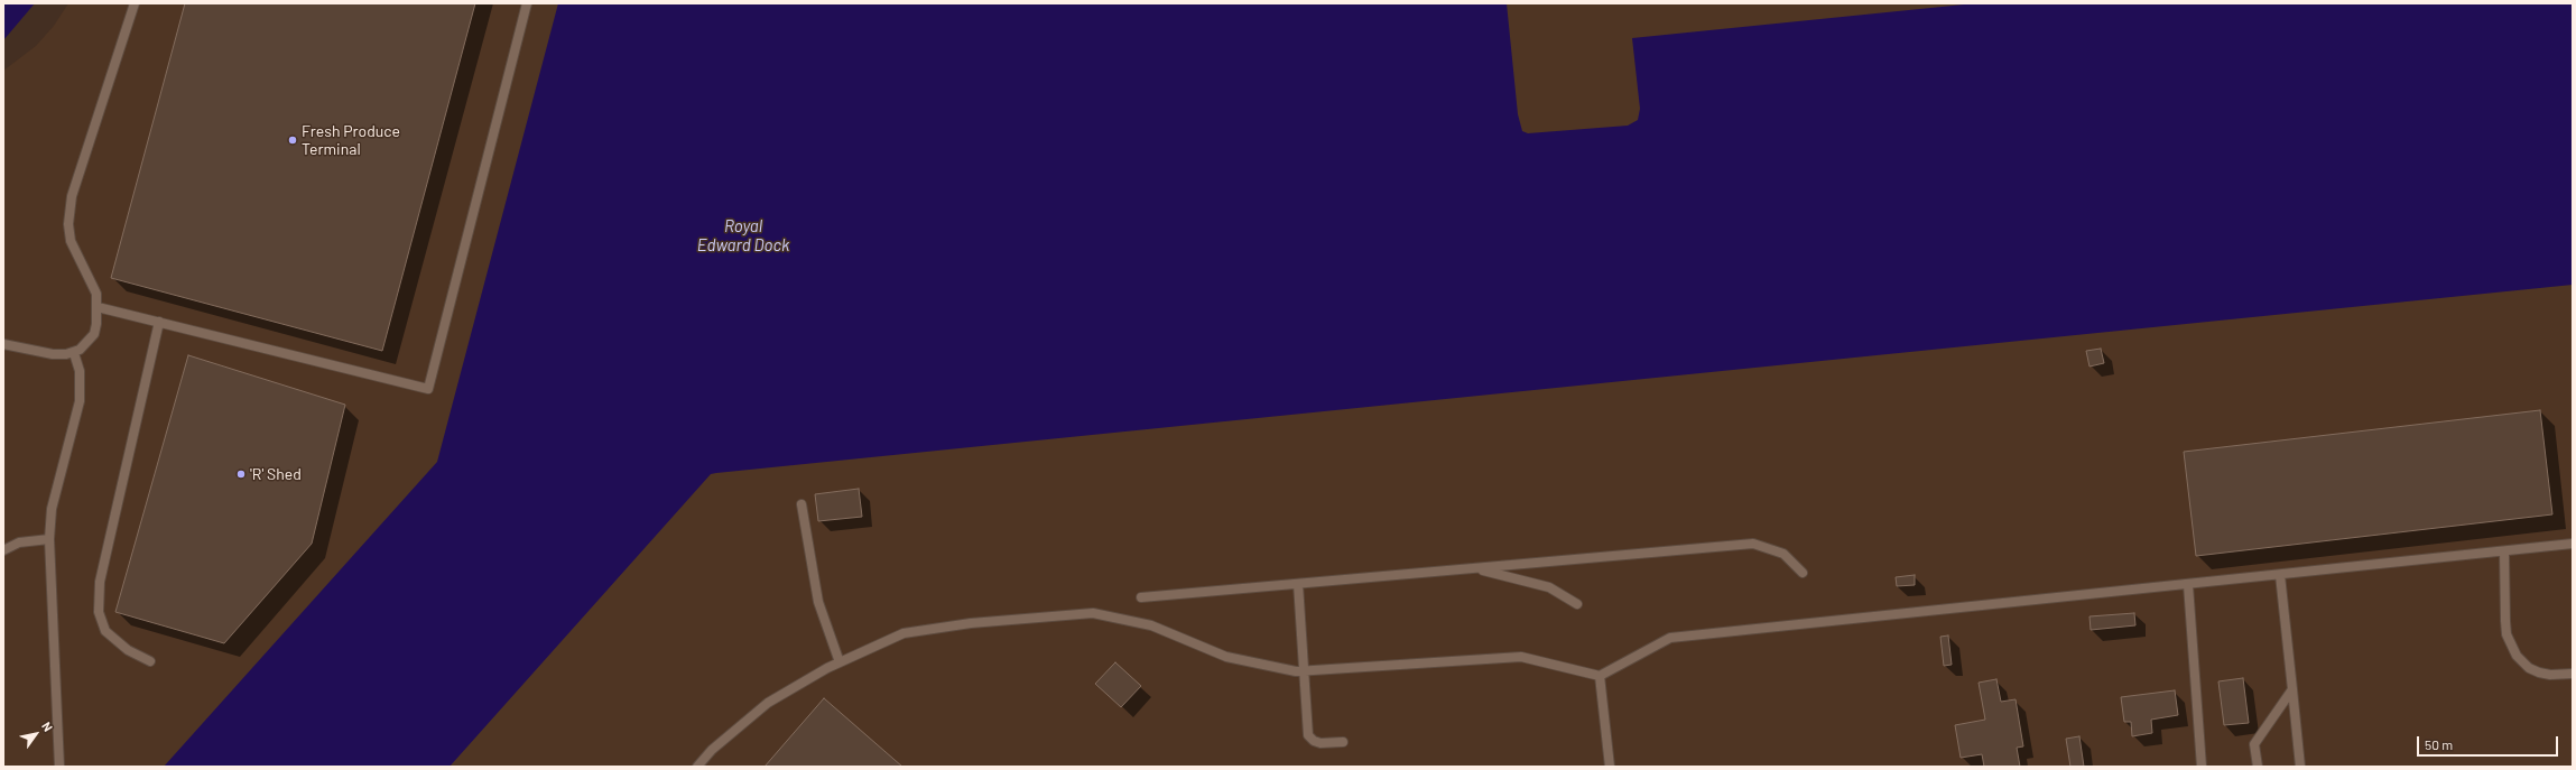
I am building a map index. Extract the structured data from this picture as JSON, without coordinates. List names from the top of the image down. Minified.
{"water":["Royal Edward Dock"],"places":["Fresh Produce Terminal","'R' Shed"],"scale_bar":"50 m","north":"top right"}
